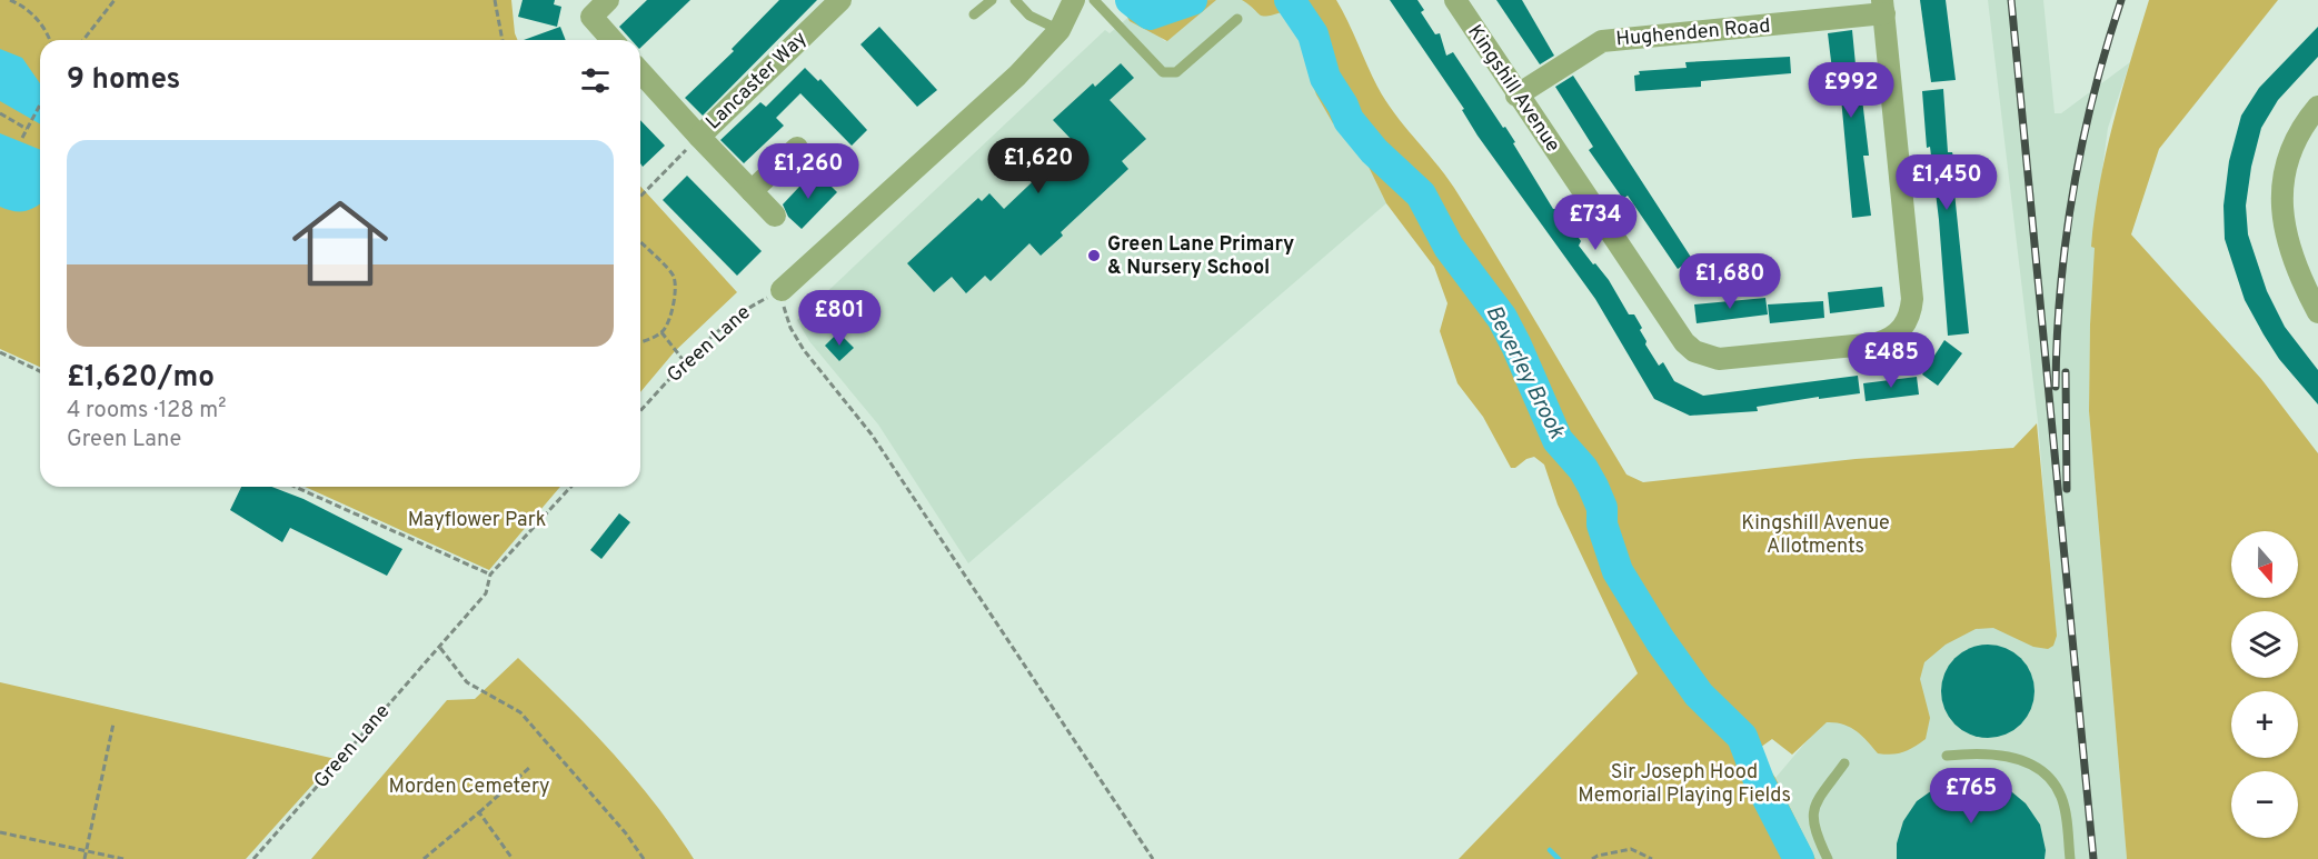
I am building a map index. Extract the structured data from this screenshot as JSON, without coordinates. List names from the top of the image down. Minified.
{"streets":{"street":["Hughenden Road","Lancaster Way","Kingshill Avenue"],"path":["Green Lane"]},"crossings":[["Hughenden Road","Kingshill Avenue"]],"water":["Beverley Brook"],"parks":["Mayflower Park","Kingshill Avenue Allotments","Sir Joseph Hood Memorial Playing Fields","Morden Cemetery"],"places":["Green Lane Primary & Nursery School"],"north":"bottom","page":{"heading":"9 homes","price":["£992","£1,620","£1,260","£1,450","£734","£1,680","£801","£485","£765"],"list":[{"name":"£1,620/mo","note":"4 rooms · 128 m² · Green Lane"}],"map_buttons":["+","−"]}}
